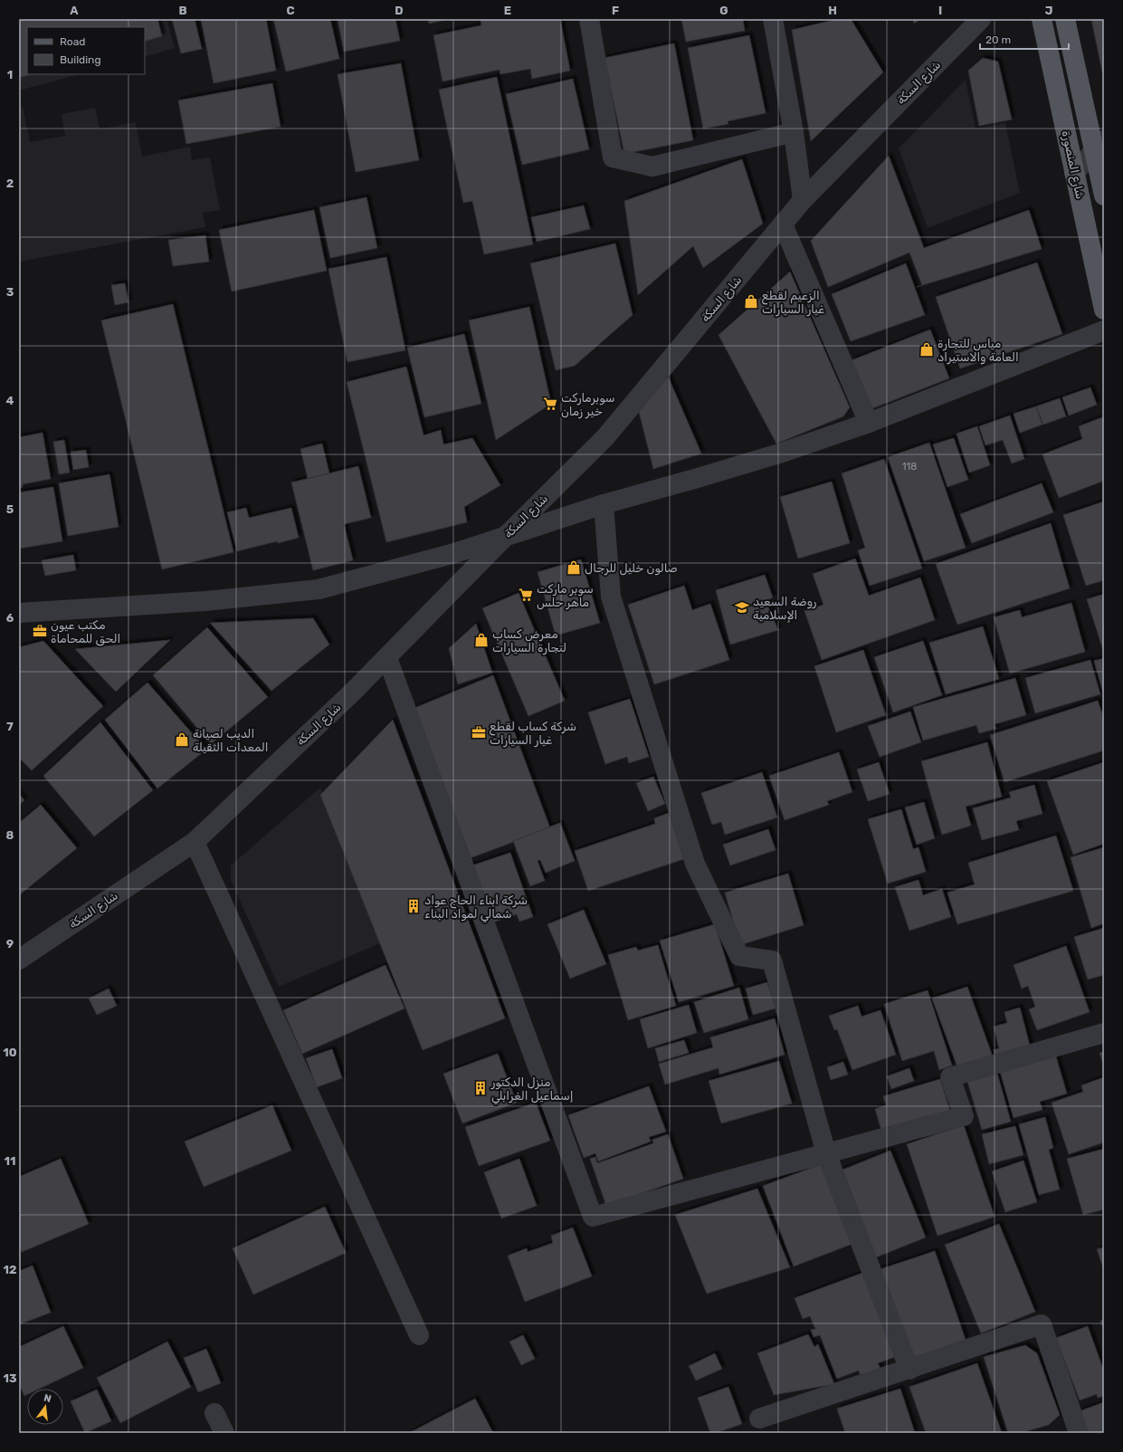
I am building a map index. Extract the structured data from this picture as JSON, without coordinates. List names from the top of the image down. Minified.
{"streets":{"main road":["شارع المنصورة"],"street":["شارع السكة"]},"places":{"shop":["الزعيم لقطع غيار السيارات","مياس للتجارة العامة والاستيراد","صالون خليل للرجال","معرض كساب لتجارة السيارات","الديب لصيانة المعدات الثقيلة"],"supermarket":["سوبرماركت خير زمان","سوبر ماركت ماهر حلس"],"school or university":["روضة السعيد الإسلامية"],"office":["مكتب عيون الحق للمحاماة","شركة كساب لقطع غيار السيارات"],"building":["شركة أبناء الحاج عواد شمالي لمواد البناء","منزل الدكتور إسماعيل الغرابلي"]},"house_numbers":["118"],"legend":["Road","Building"],"scale_bar":"20 m","north":"top","grid":{"columns":["A","B","C","D","E","F","G","H","I","J"],"rows":["1","2","3","4","5","6","7","8","9","10","11","12","13"]}}
